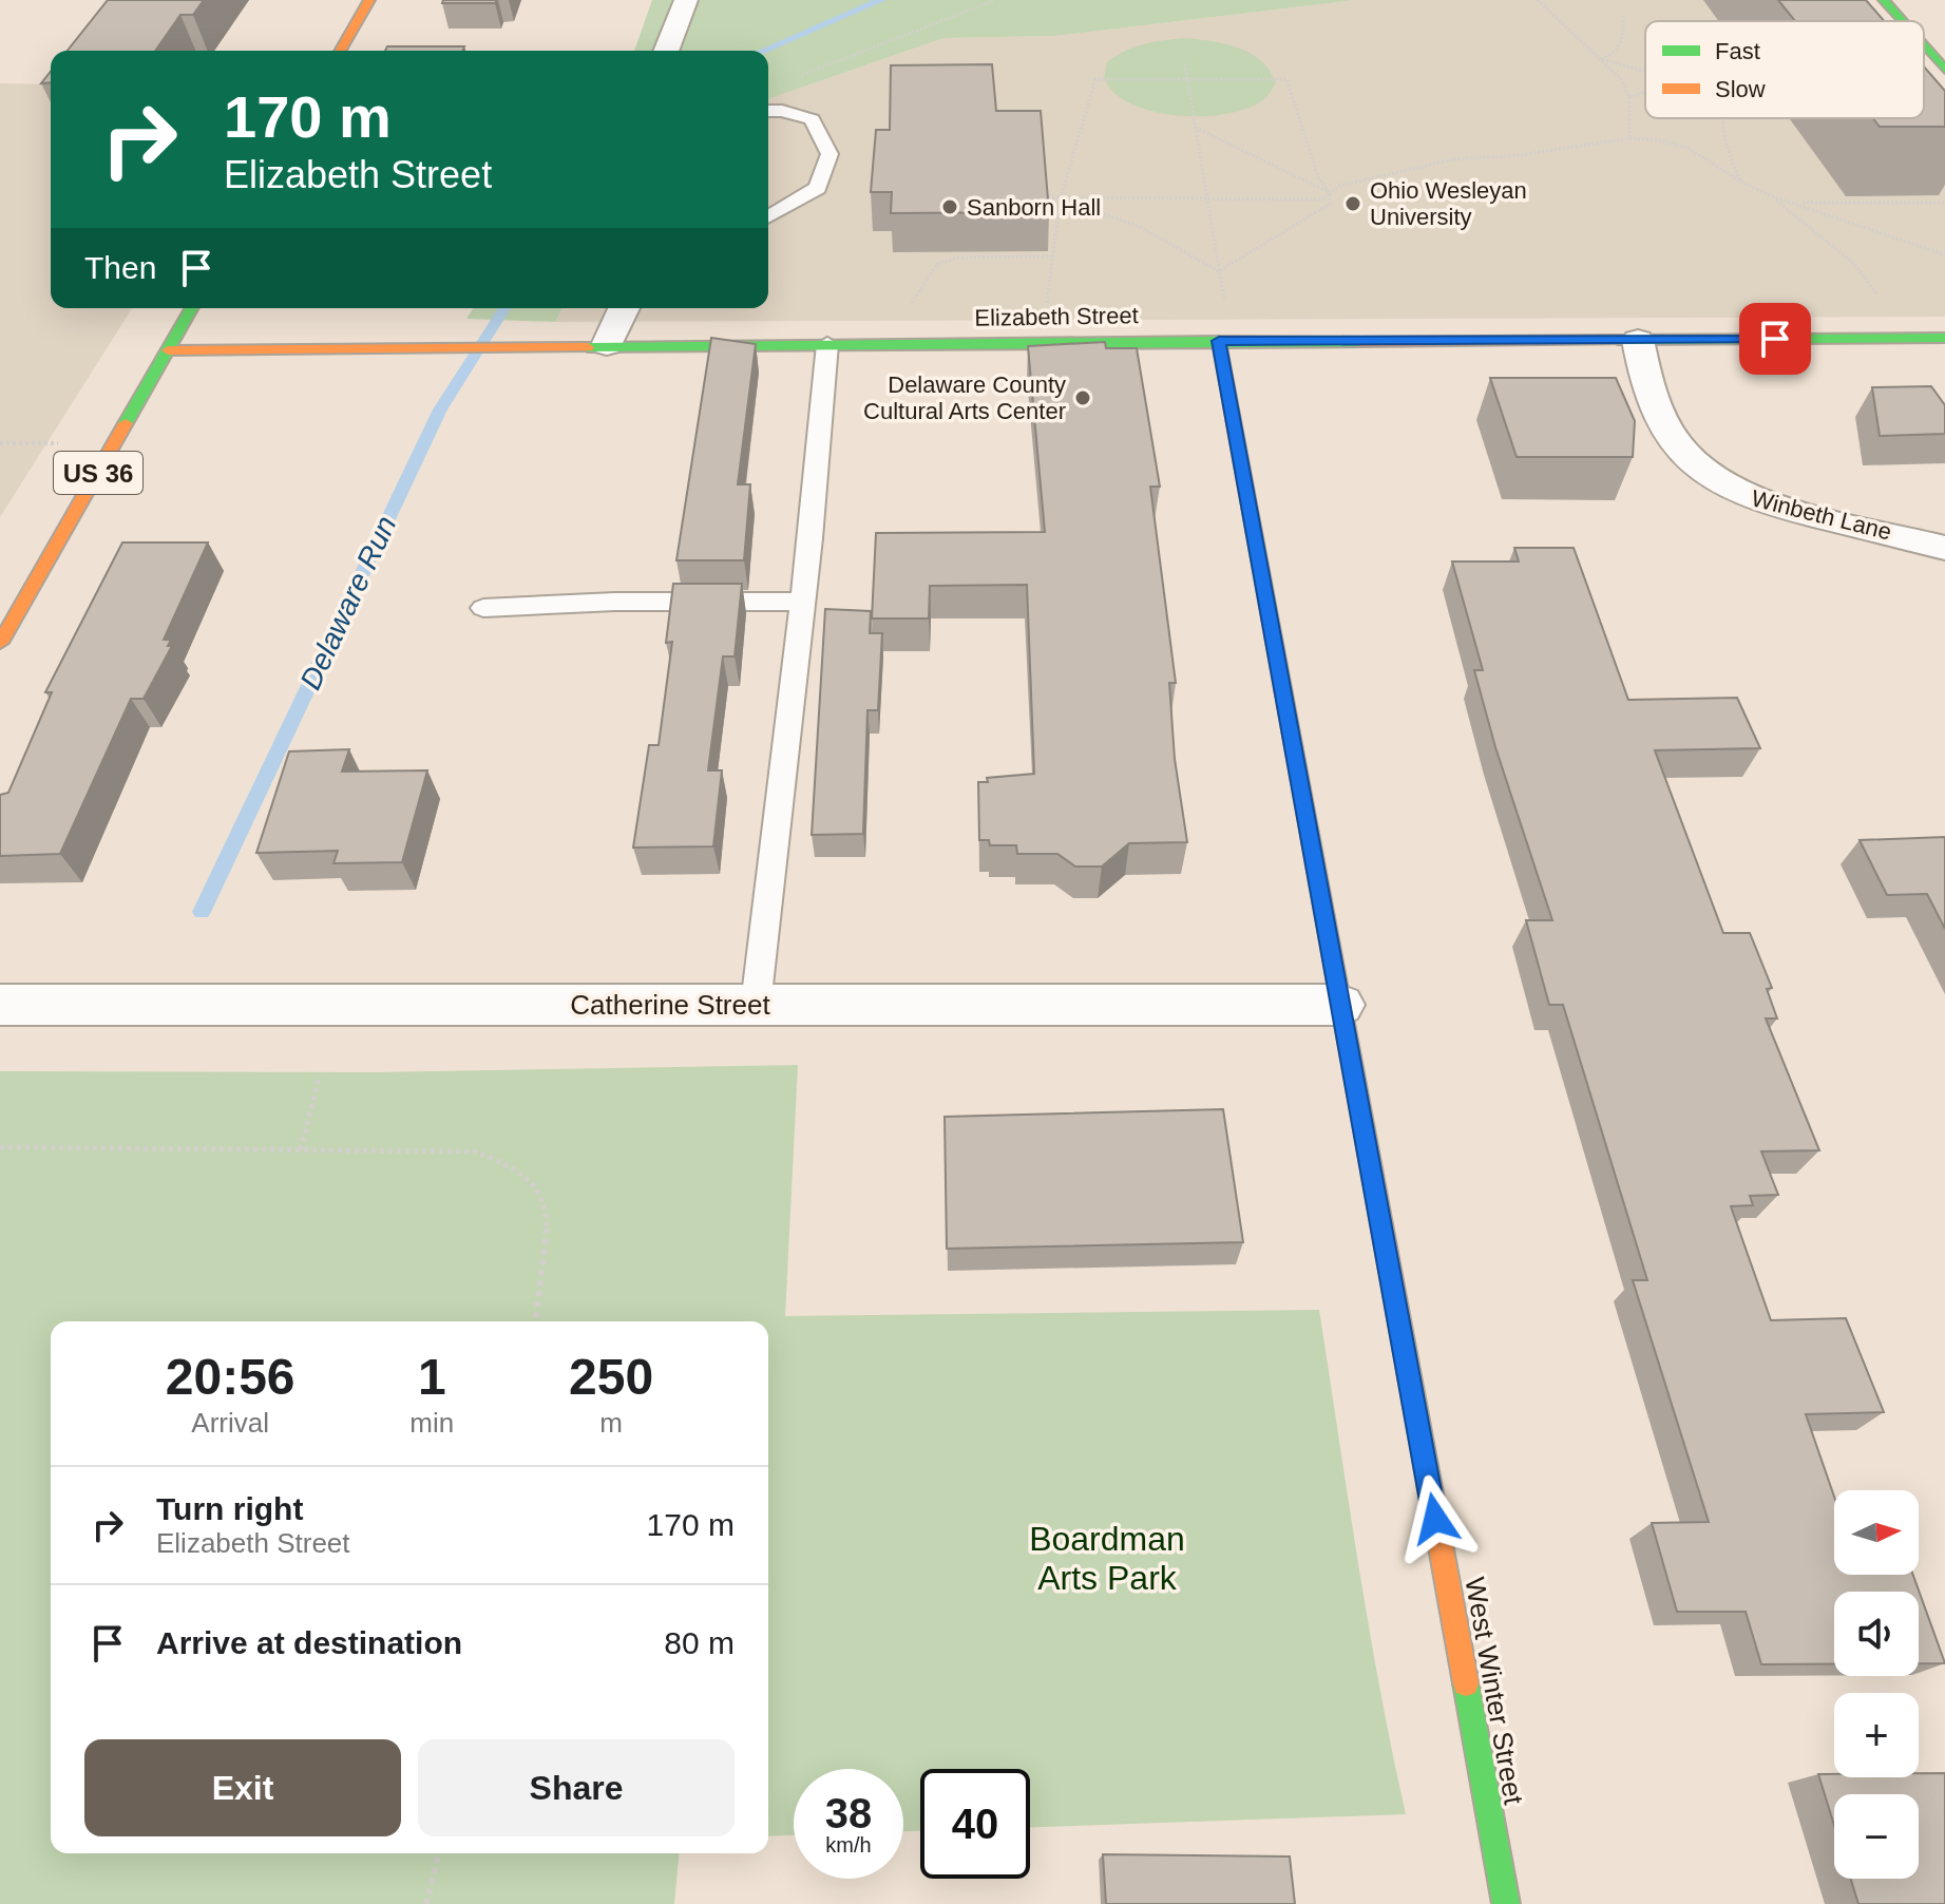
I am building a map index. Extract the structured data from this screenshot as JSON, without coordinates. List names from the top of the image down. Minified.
{"streets":{"main road":["Elizabeth Street","US 36","West Winter Street"],"street":["Winbeth Lane","Catherine Street"]},"crossings":[["Elizabeth Street","US 36"],["Elizabeth Street","Winbeth Lane"],["Elizabeth Street","West Winter Street"],["Catherine Street","West Winter Street"]],"water":["Delaware Run"],"parks":["Boardman Arts Park"],"places":["Ohio Wesleyan University","Sanborn Hall","Delaware County Cultural Arts Center"],"legend":["Fast","Slow"],"north":"right","page":{"turn":["170 m","Elizabeth Street"],"then":"Then","eta":["20:56","Arrival","1","min","250","m"],"list":[{"name":"Turn right","note":"Elizabeth Street","value":"170 m"},{"name":"Arrive at destination","value":"80 m"}],"map_buttons":["+","−"],"buttons":["Exit","Share"],"speed":"38 km/h","limit":"40"}}
